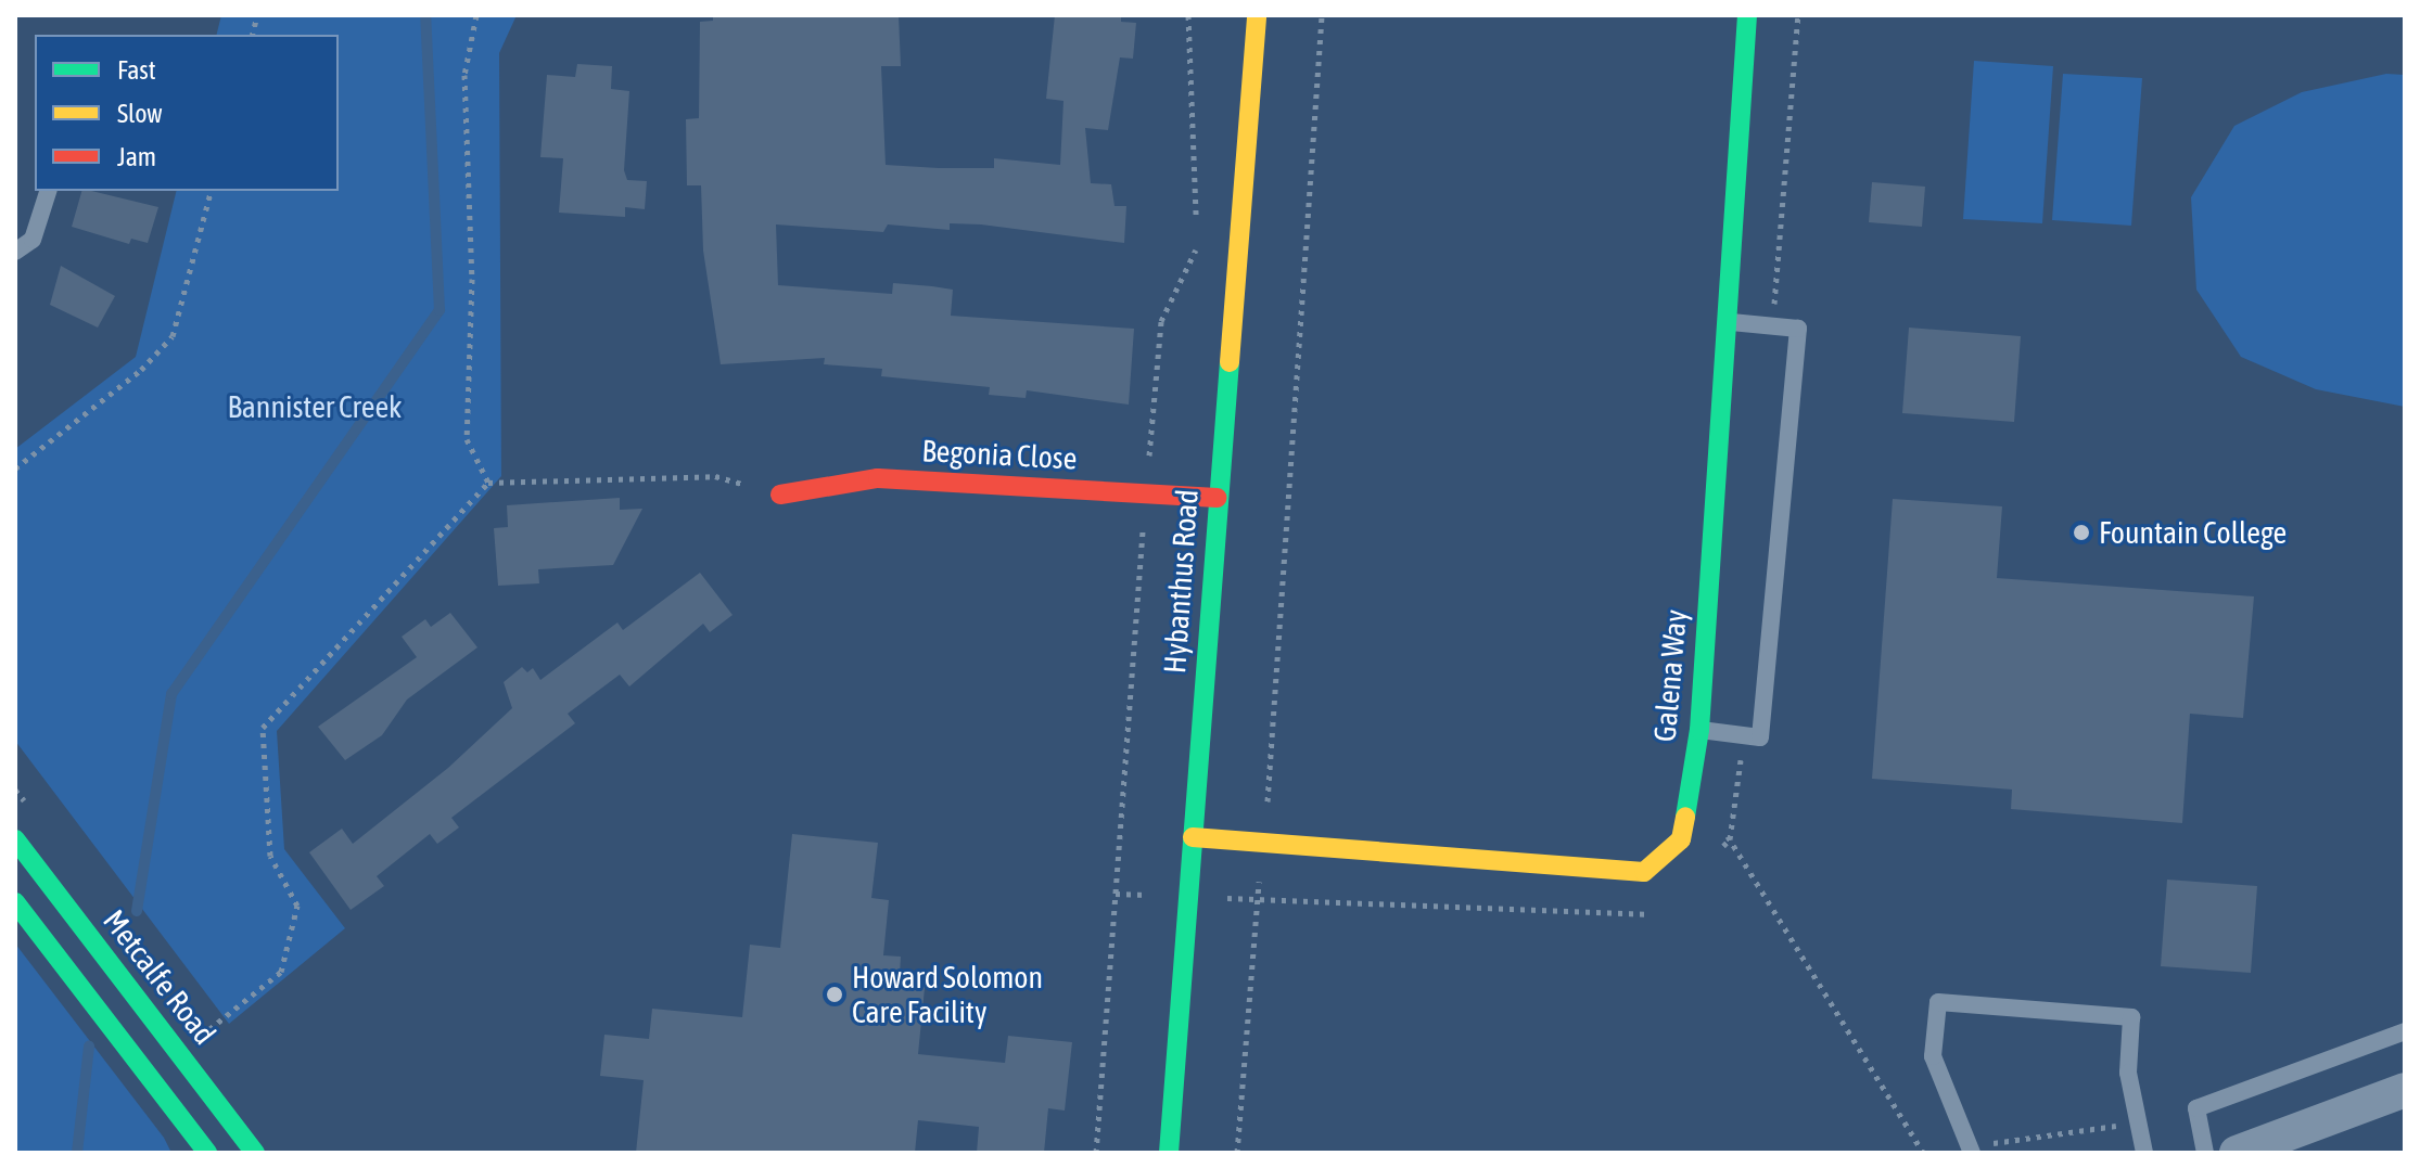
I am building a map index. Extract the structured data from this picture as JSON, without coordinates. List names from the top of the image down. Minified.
{"streets":{"street":["Begonia Close","Hybanthus Road","Galena Way","Metcalfe Road"]},"crossings":[["Begonia Close","Hybanthus Road"],["Hybanthus Road","Galena Way"]],"parks":["Bannister Creek"],"places":["Fountain College","Howard Solomon Care Facility"],"legend":["Fast","Slow","Jam"]}
